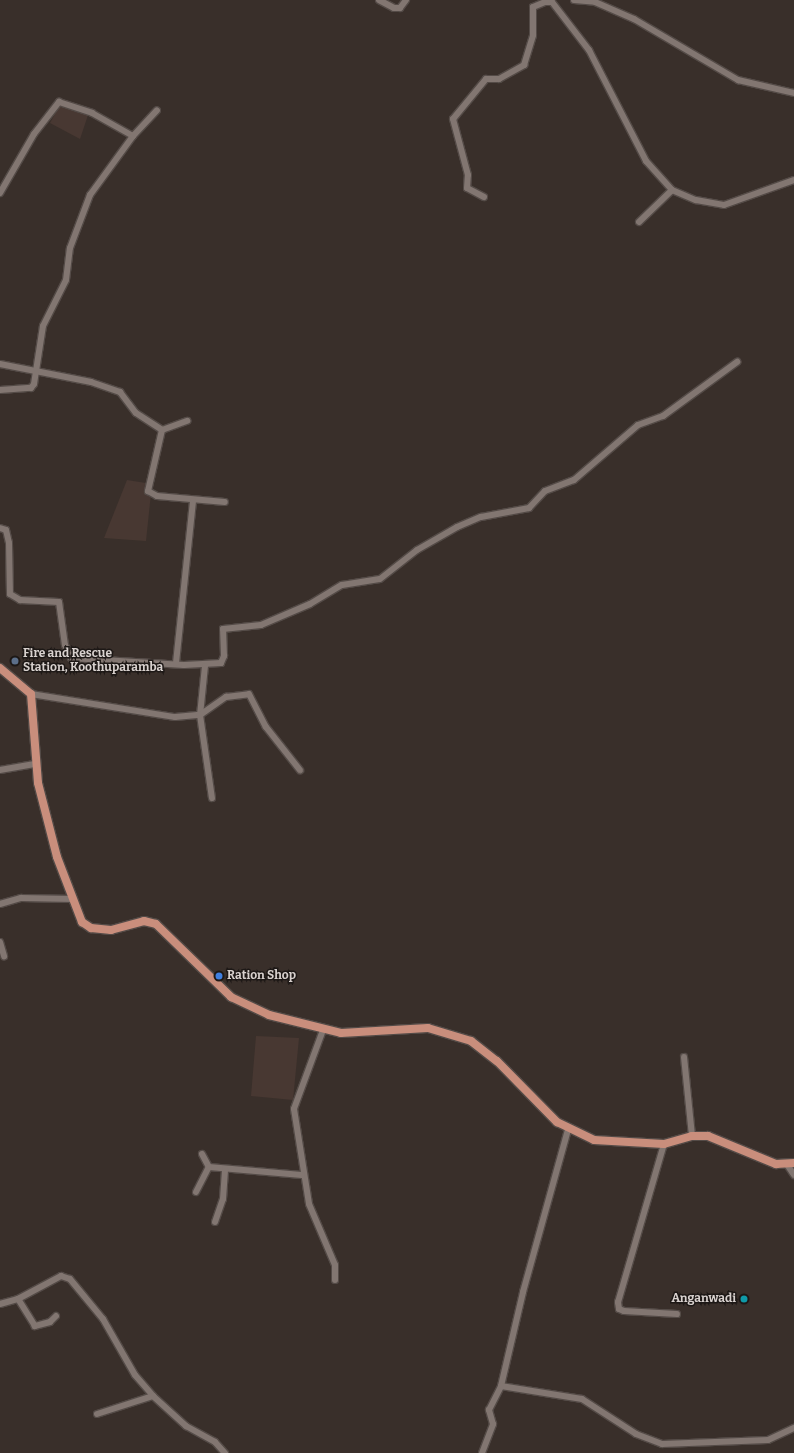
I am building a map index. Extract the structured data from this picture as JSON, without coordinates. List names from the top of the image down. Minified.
{"places":["Fire and Rescue Station, Koothuparamba","Ration Shop","Anganwadi"]}
